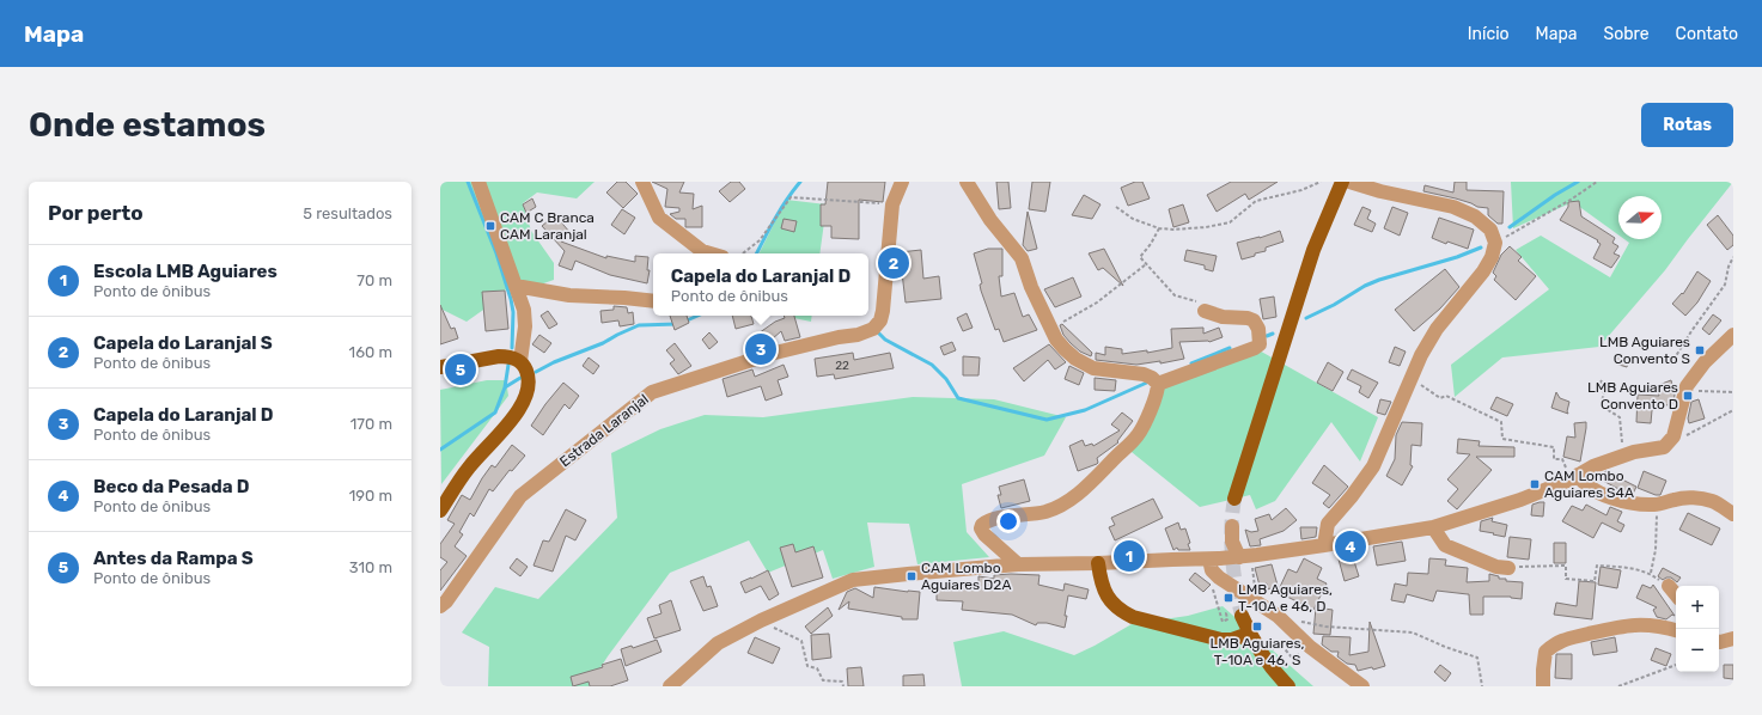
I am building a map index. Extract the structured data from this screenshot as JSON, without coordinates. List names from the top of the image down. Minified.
{"streets":{"street":["Estrada Laranjal"]},"places":{"transit":["CAM C Branca CAM Laranjal","LMB Aguiares Convento S","LMB Aguiares Convento D","CAM Lombo Aguiares S4A","CAM Lombo Aguiares D2A","LMB Aguiares, T-10A e 46, D","LMB Aguiares, T-10A e 46, S"]},"house_numbers":["22"],"north":"right","page":{"header":"Mapa","nav":["Início","Mapa","Sobre","Contato"],"buttons":"Rotas","title":"Onde estamos","heading":["Por perto","5 resultados"],"list":[{"mark":"1","name":"Escola LMB Aguiares","note":"Ponto de ônibus","value":"70 m"},{"mark":"2","name":"Capela do Laranjal S","note":"Ponto de ônibus","value":"160 m"},{"mark":"3","name":"Capela do Laranjal D","note":"Ponto de ônibus","value":"170 m"},{"mark":"4","name":"Beco da Pesada D","note":"Ponto de ônibus","value":"190 m"},{"mark":"5","name":"Antes da Rampa S","note":"Ponto de ônibus","value":"310 m"}],"pins":["2","3","5","4","1"],"popup":["Capela do Laranjal D","Ponto de ônibus"],"map_buttons":["+","−"]}}
